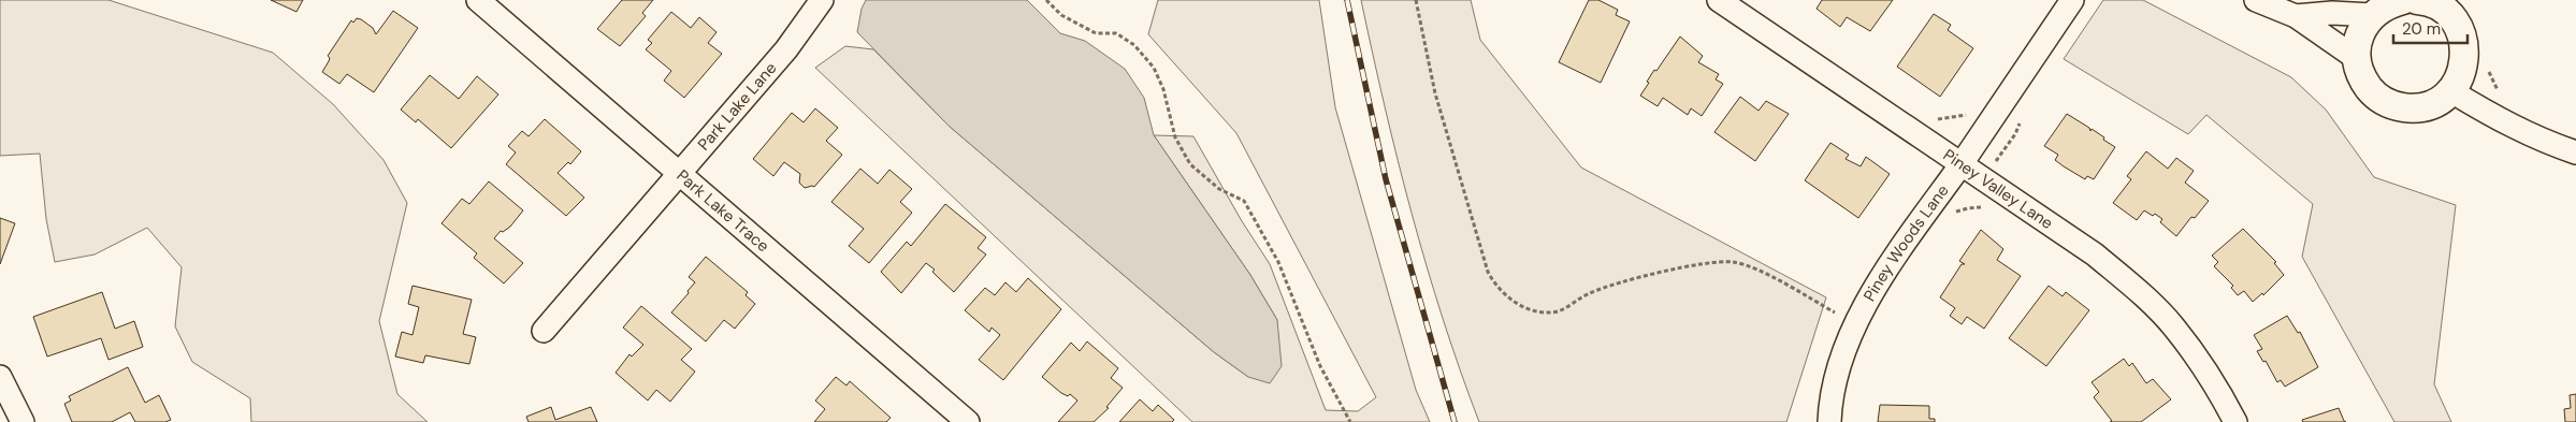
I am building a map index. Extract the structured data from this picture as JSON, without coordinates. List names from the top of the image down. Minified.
{"streets":{"street":["Park Lake Lane","Piney Valley Lane","Park Lake Trace","Piney Woods Lane"]},"crossings":[["Park Lake Lane","Park Lake Trace"],["Piney Valley Lane","Piney Woods Lane"]],"scale_bar":"20 m"}
